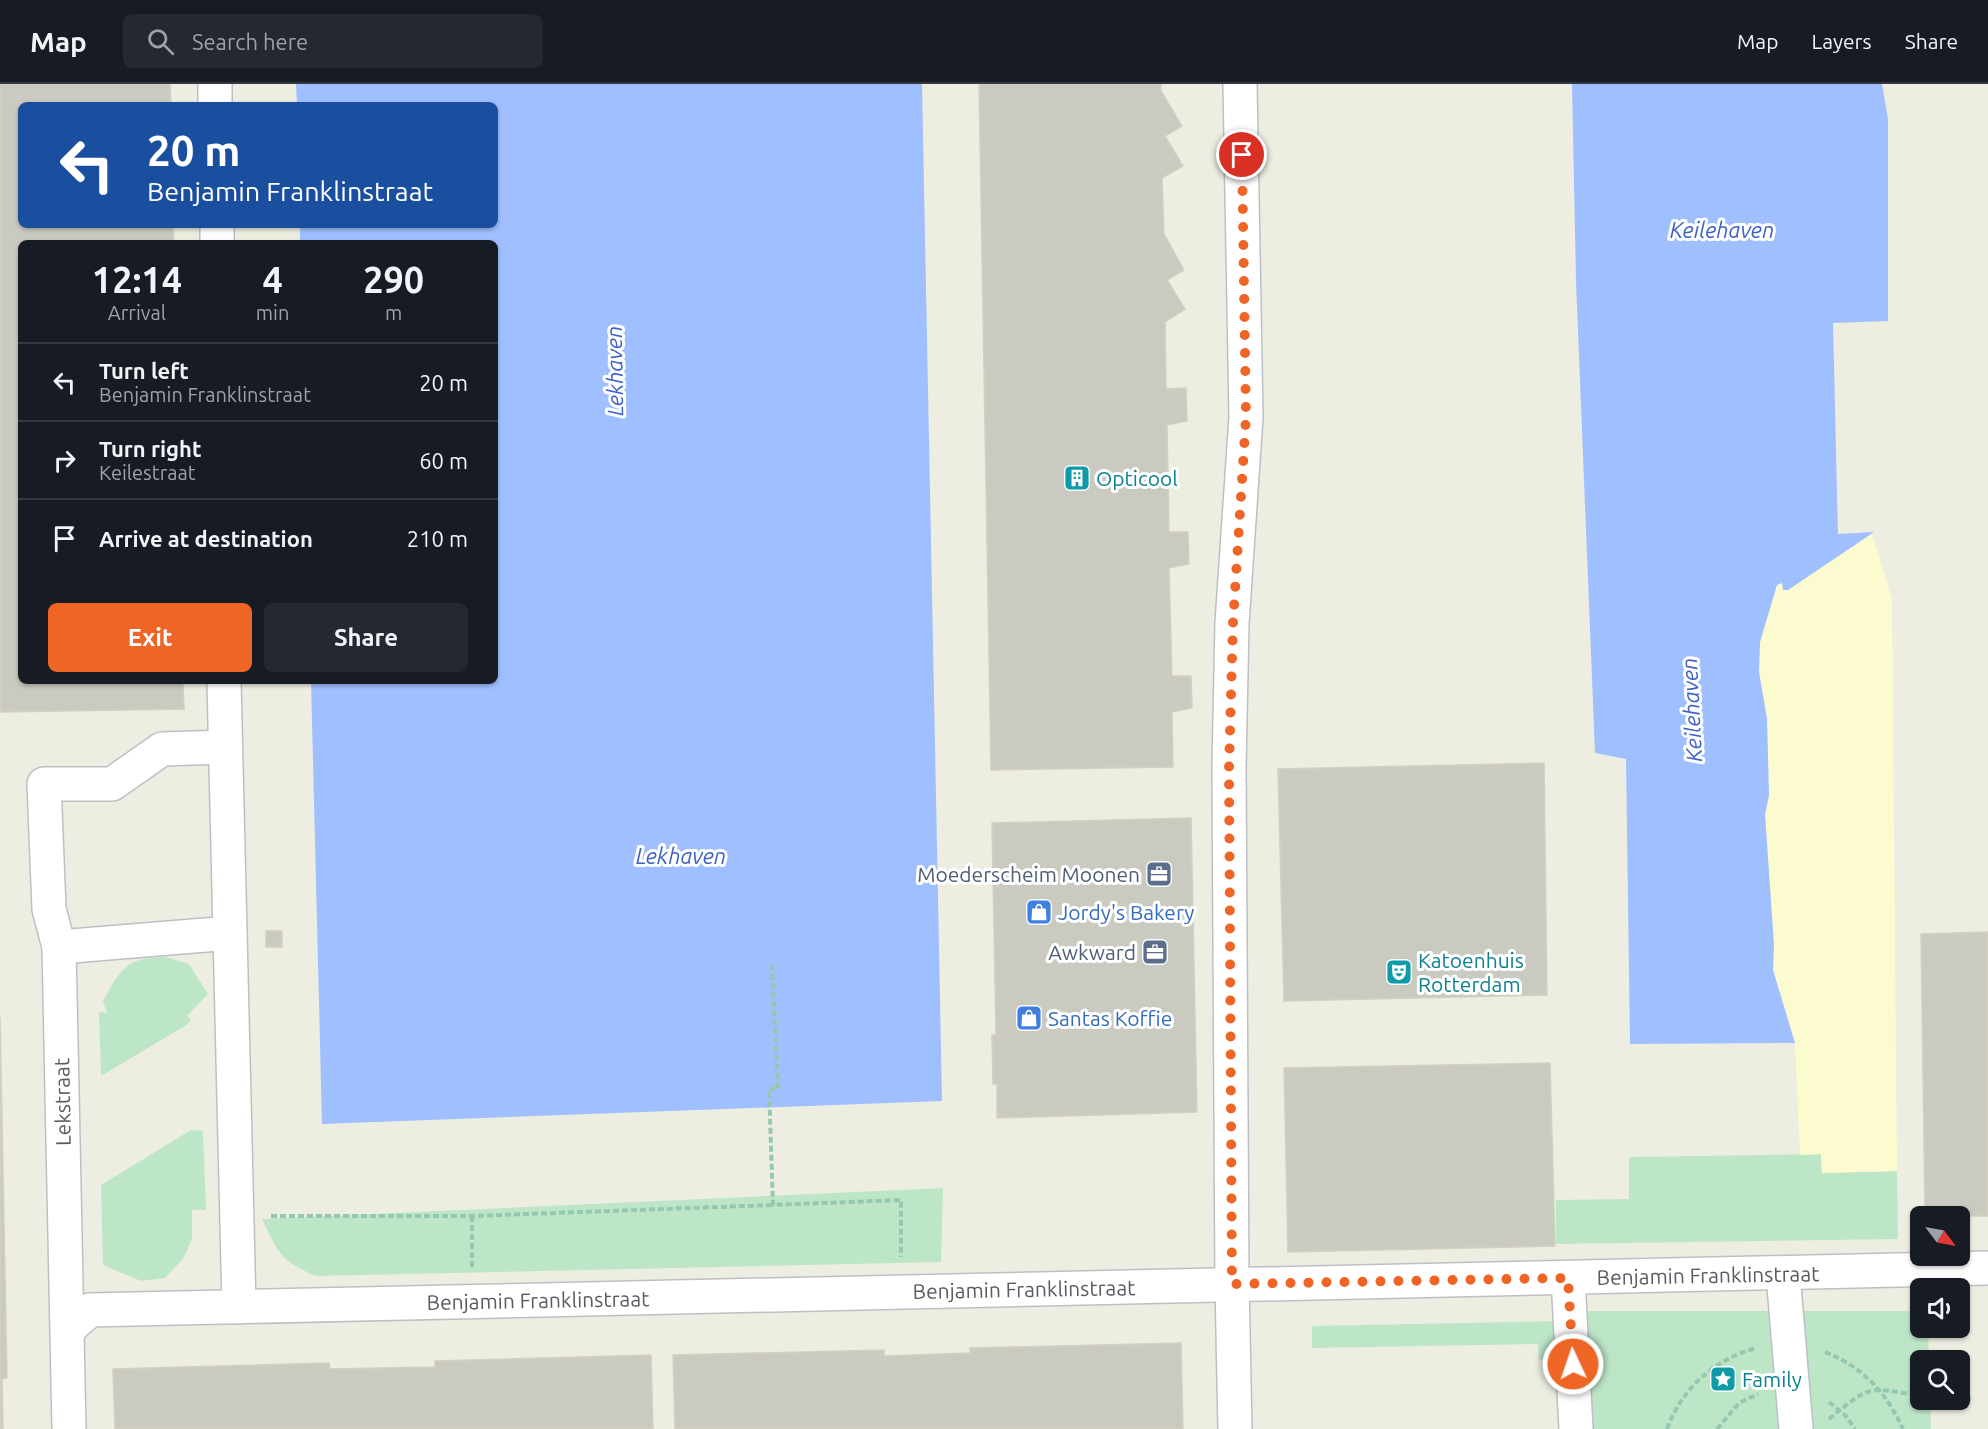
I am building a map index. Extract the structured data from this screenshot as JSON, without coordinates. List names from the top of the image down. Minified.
{"streets":{"street":["Lekstraat","Benjamin Franklinstraat"]},"crossings":[["Lekstraat","Benjamin Franklinstraat"]],"water":["Keilehaven","Lekhaven"],"places":{"building":["Opticool"],"office":["Moederscheim Moonen","Awkward"],"shop":["Jordy's Bakery","Santas Koffie"],"theatre":["Katoenhuis Rotterdam"],"place":["Family"]},"north":"bottom right","page":{"header":"Map","search":"Search here","nav":["Map","Layers","Share"],"turn":["20 m","Benjamin Franklinstraat"],"eta":["12:14","Arrival","4","min","290","m"],"list":[{"name":"Turn left","note":"Benjamin Franklinstraat","value":"20 m"},{"name":"Turn right","note":"Keilestraat","value":"60 m"},{"name":"Arrive at destination","value":"210 m"}],"buttons":["Exit","Share"]}}
